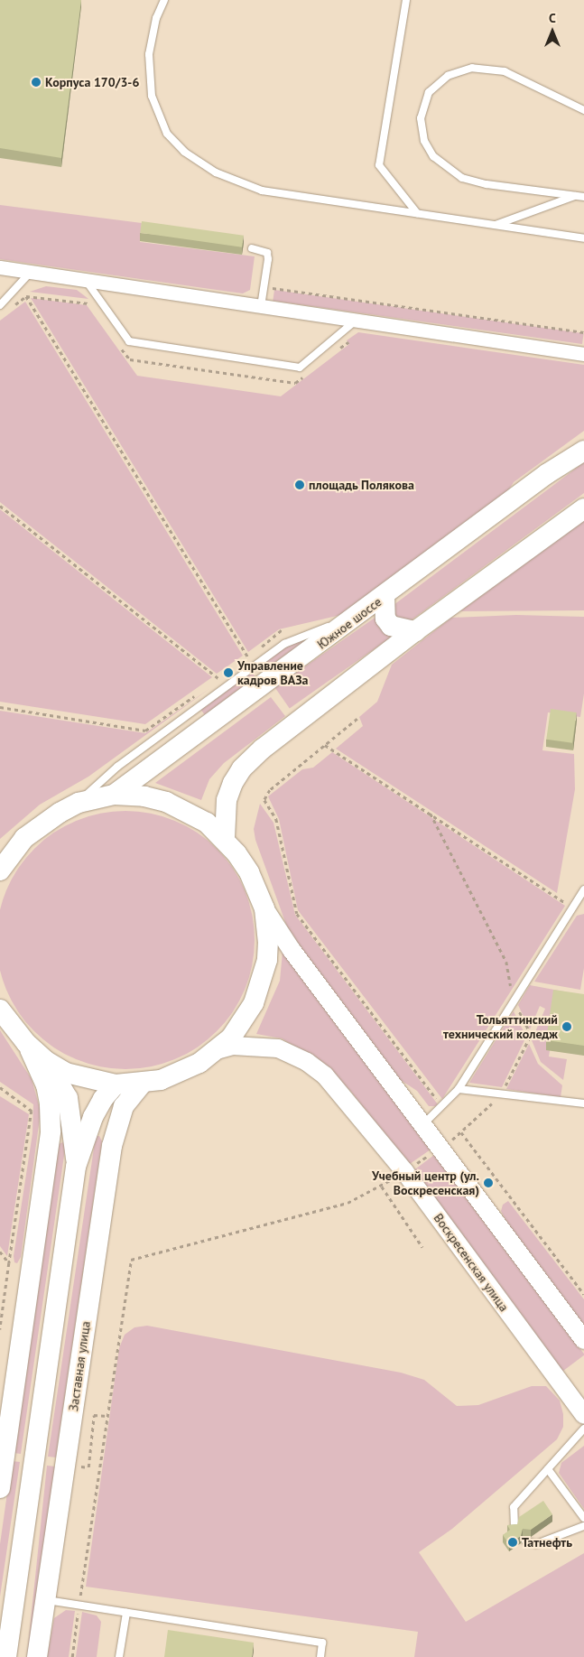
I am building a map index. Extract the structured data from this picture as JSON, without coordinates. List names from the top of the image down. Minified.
{"streets":{"main road":["Южное шоссе","Воскресенская улица","Заставная улица"]},"places":["Корпуса 170/3-6","площадь Полякова","Управление кадров ВАЗа","Тольяттинский технический коледж","Учебный центр (ул. Воскресенская)","Татнефть"],"north":"top"}
